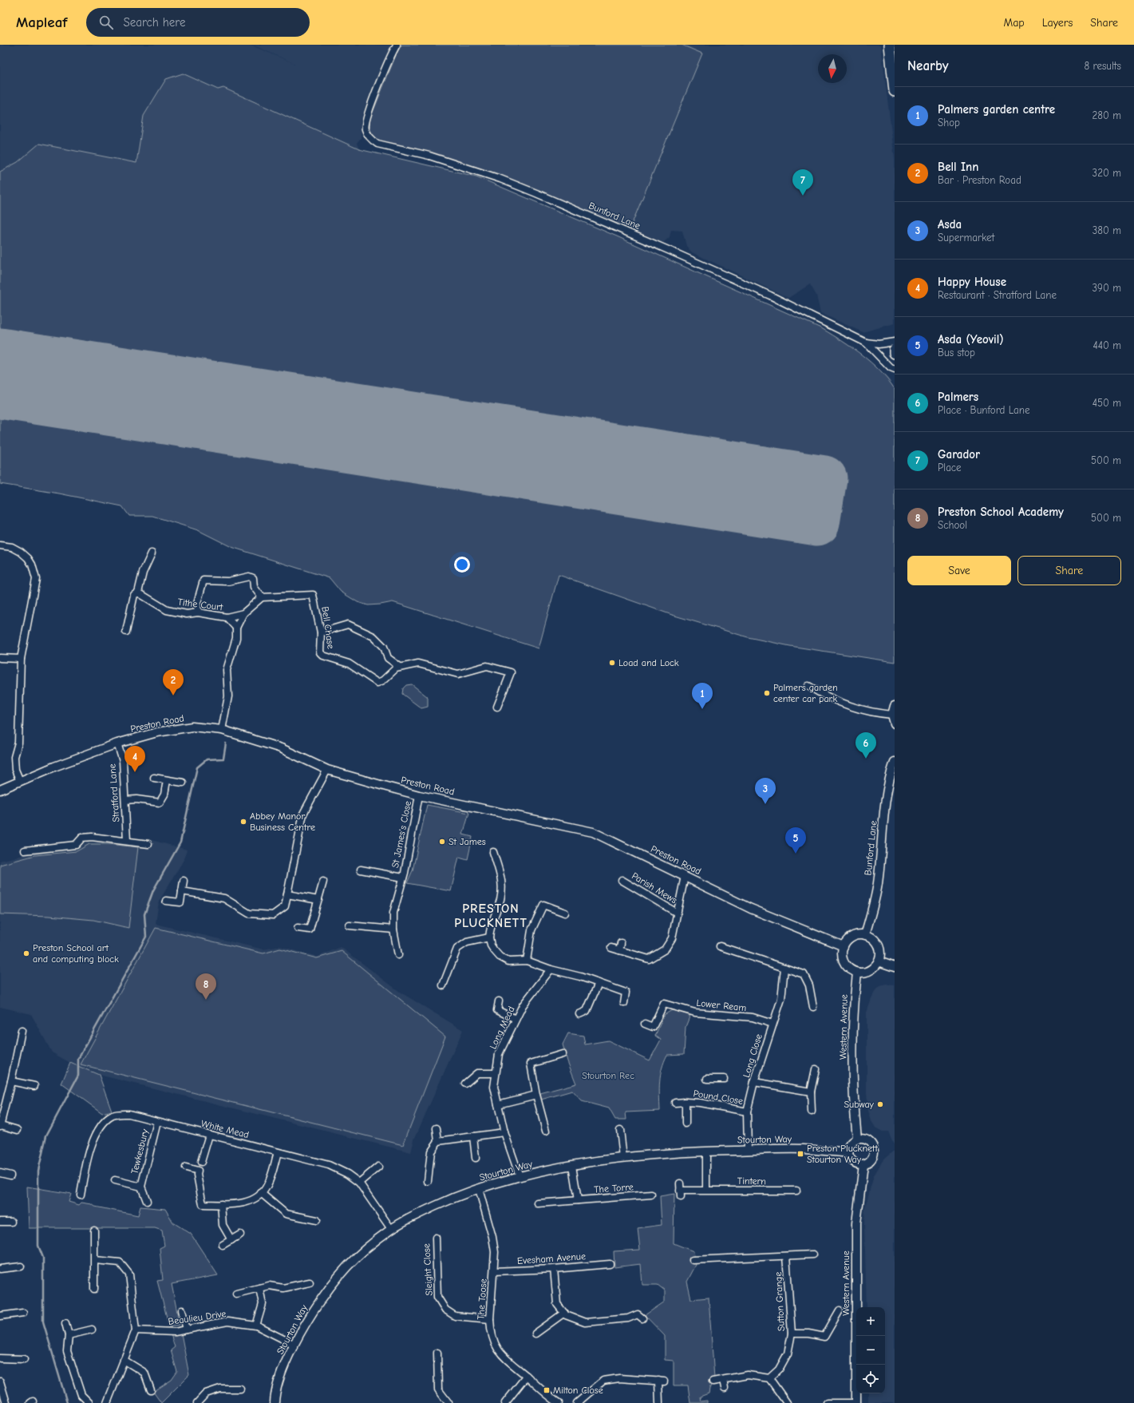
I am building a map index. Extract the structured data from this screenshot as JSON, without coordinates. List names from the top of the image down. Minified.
{"streets":{"street":["Bunford Lane","Tithe Court","Bell Chase","Preston Road","Stratford Lane","St James's Close","Parish Mews","Lower Ream","Western Avenue","Long Mead","Long Close","Pound Close","White Mead","Stourton Way","Tewkesbury","Tintern","The Torre","Evesham Avenue","Sleight Close","The Toose","Sutton Grange","Beaulieu Drive"]},"crossings":[["Bunford Lane","Preston Road"],["Bunford Lane","Western Avenue"],["Preston Road","Stratford Lane"],["Preston Road","St James's Close"],["Preston Road","Western Avenue"],["Lower Ream","Long Close"],["Western Avenue","Stourton Way"],["Long Mead","Stourton Way"],["Long Close","Pound Close"],["Long Close","Stourton Way"],["White Mead","Stourton Way"],["White Mead","Tewkesbury"],["Stourton Way","The Toose"],["Stourton Way","Beaulieu Drive"],["Evesham Avenue","The Toose"],["Sleight Close","The Toose"]],"districts":["PRESTON PLUCKNETT"],"parks":["Stourton Rec"],"places":{"other":["Load and Lock","Palmers garden center car park","Abbey Manor Business Centre","St James","Preston School art and computing block","Subway"],"transit":["Preston Plucknett Stourton Way","Milton Close"]},"north":"bottom","page":{"header":"Mapleaf","search":"Search here","nav":["Map","Layers","Share"],"heading":["Nearby","8 results"],"list":[{"mark":"1","name":"Palmers garden centre","note":"Shop","value":"280 m"},{"mark":"2","name":"Bell Inn","note":"Bar · Preston Road","value":"320 m"},{"mark":"3","name":"Asda","note":"Supermarket","value":"380 m"},{"mark":"4","name":"Happy House","note":"Restaurant · Stratford Lane","value":"390 m"},{"mark":"5","name":"Asda (Yeovil)","note":"Bus stop","value":"440 m"},{"mark":"6","name":"Palmers","note":"Place · Bunford Lane","value":"450 m"},{"mark":"7","name":"Garador","note":"Place","value":"500 m"},{"mark":"8","name":"Preston School Academy","note":"School","value":"500 m"}],"pins":["7","2","1","6","4","3","5","8"],"buttons":["Save","Share"],"map_buttons":["+","−"]}}
